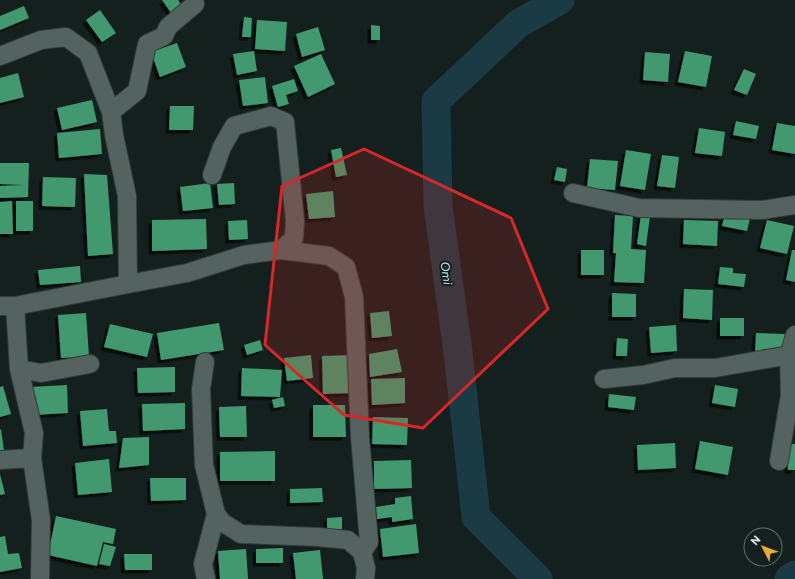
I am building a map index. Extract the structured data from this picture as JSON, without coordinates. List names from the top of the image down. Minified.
{"water":["Omi"],"north":"top left"}
